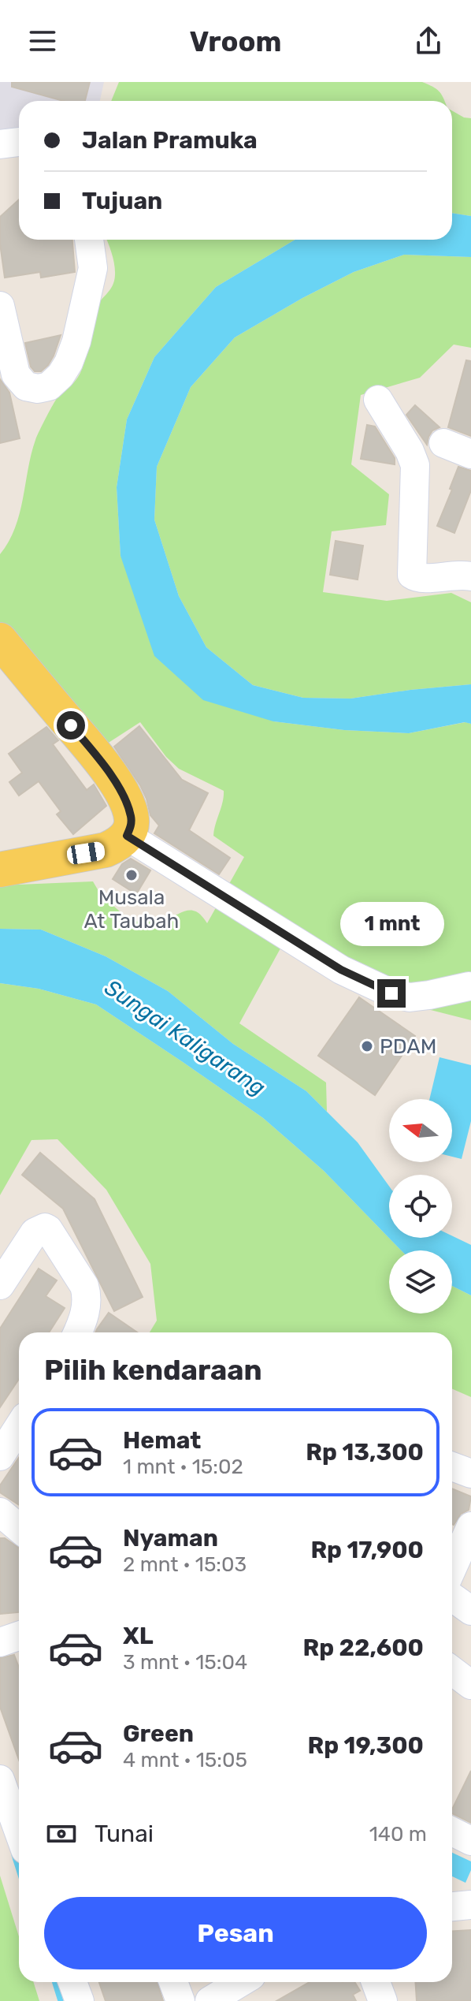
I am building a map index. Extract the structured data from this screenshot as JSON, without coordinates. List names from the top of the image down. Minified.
{"water":["Sungai Kaligarang"],"places":["Musala At Taubah","PDAM"],"north":"left","page":{"header":"Vroom","banner":["Jalan Pramuka","Tujuan"],"bubble":"1 mnt","heading":"Pilih kendaraan","list":[{"name":"Hemat","note":"1 mnt · 15:02","value":"Rp 13,300"},{"name":"Nyaman","note":"2 mnt · 15:03","value":"Rp 17,900"},{"name":"XL","note":"3 mnt · 15:04","value":"Rp 22,600"},{"name":"Green","note":"4 mnt · 15:05","value":"Rp 19,300"}],"pay":["Tunai","140 m"],"buttons":"Pesan"}}
